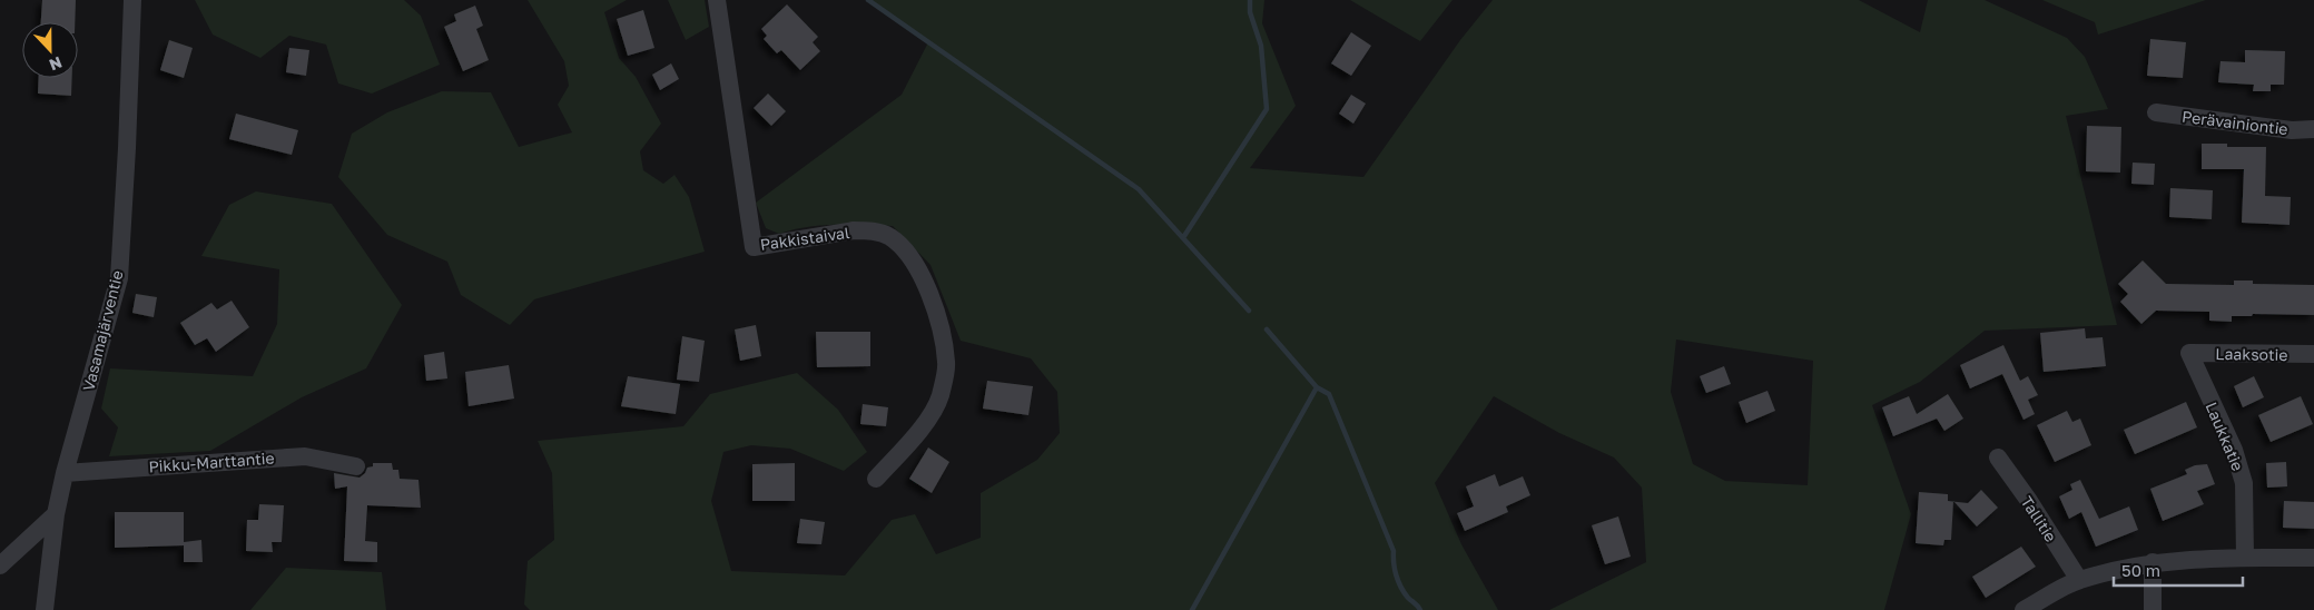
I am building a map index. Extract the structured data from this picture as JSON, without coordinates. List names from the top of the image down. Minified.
{"streets":{"street":["Perävainiontie","Pakkistaival","Vasamajärventie","Laaksotie","Laukkatie","Pikku-Marttantie","Tallitie"]},"crossings":[["Vasamajärventie","Pikku-Marttantie"],["Laaksotie","Laukkatie"]],"scale_bar":"50 m","north":"bottom"}
